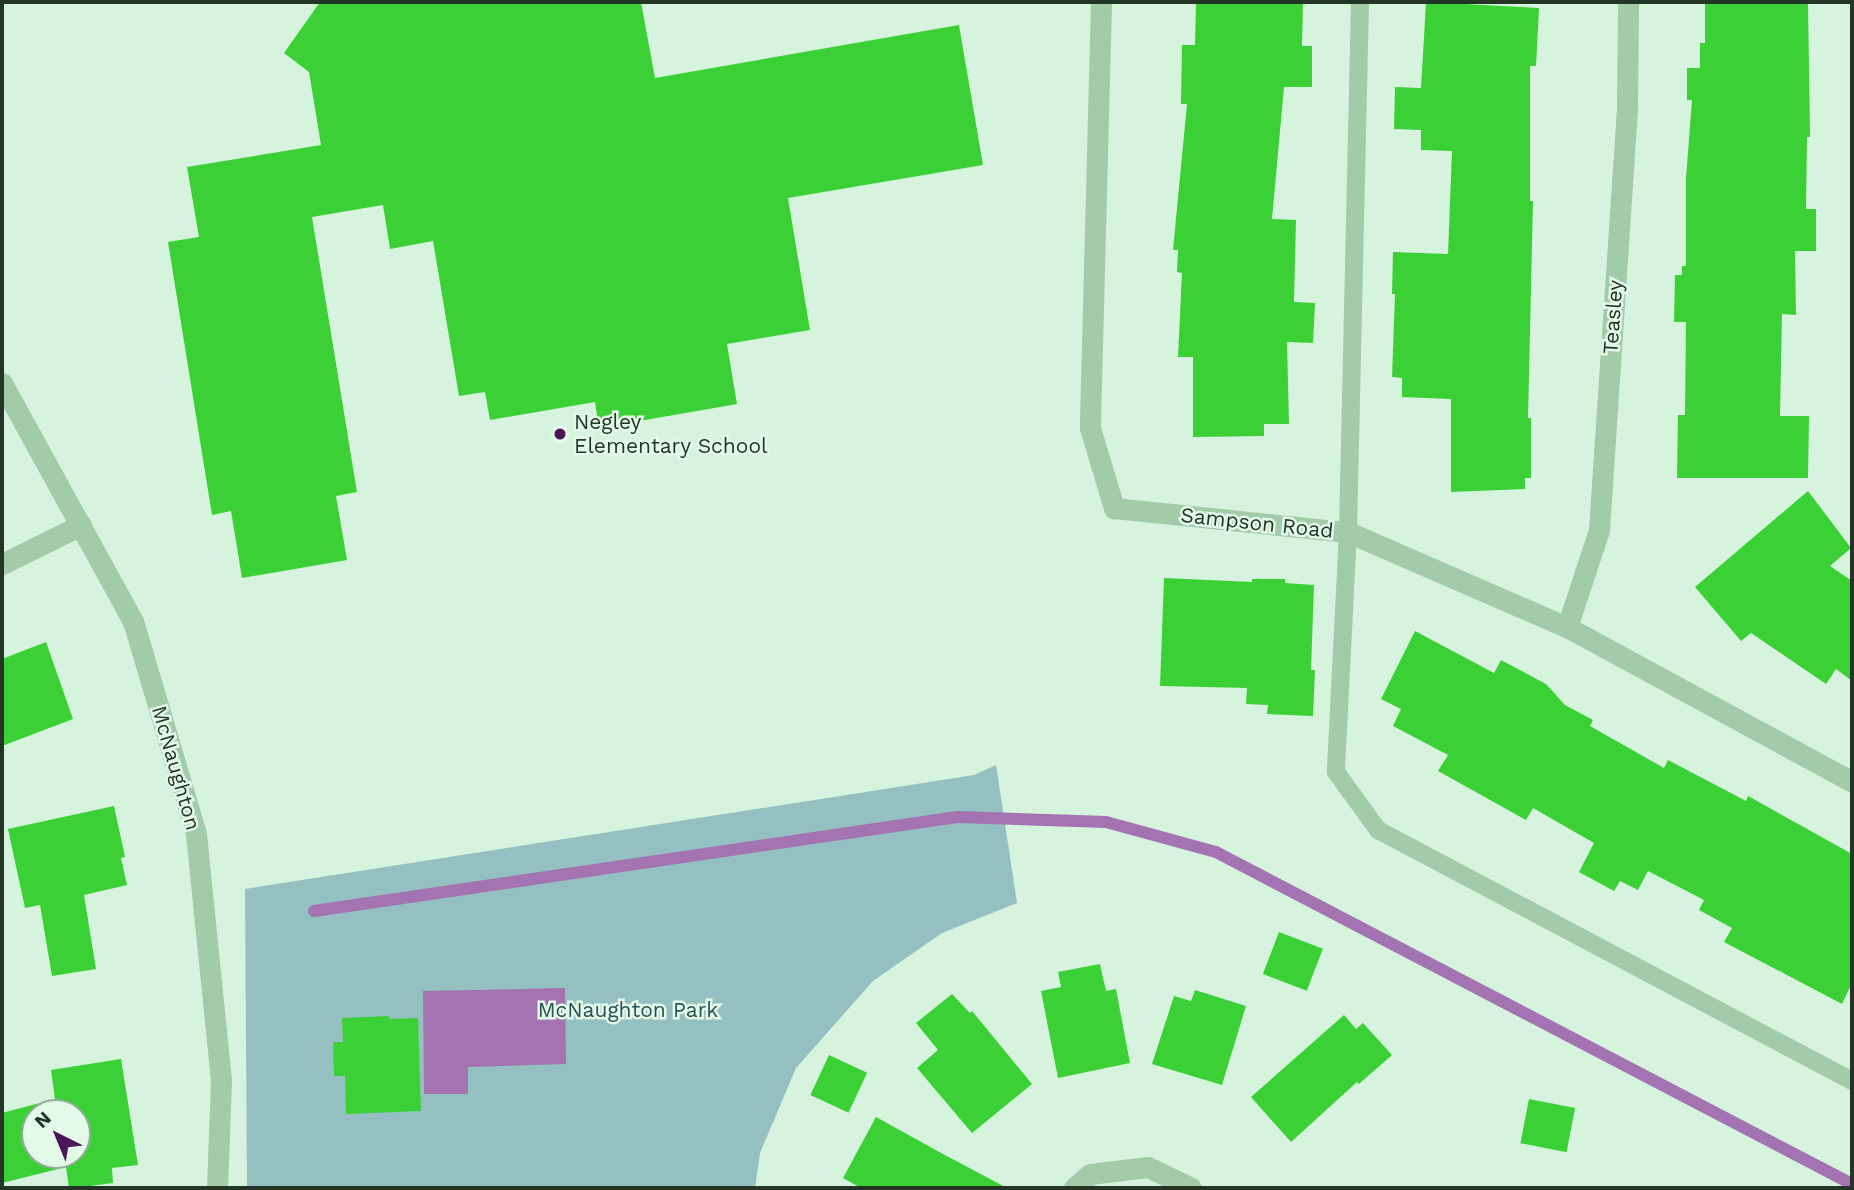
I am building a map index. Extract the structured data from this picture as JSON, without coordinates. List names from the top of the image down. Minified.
{"streets":{"street":["Teasley","Sampson Road","McNaughton"]},"crossings":[["Teasley","Sampson Road"]],"parks":["McNaughton Park"],"places":["Negley Elementary School"],"north":"top left"}
